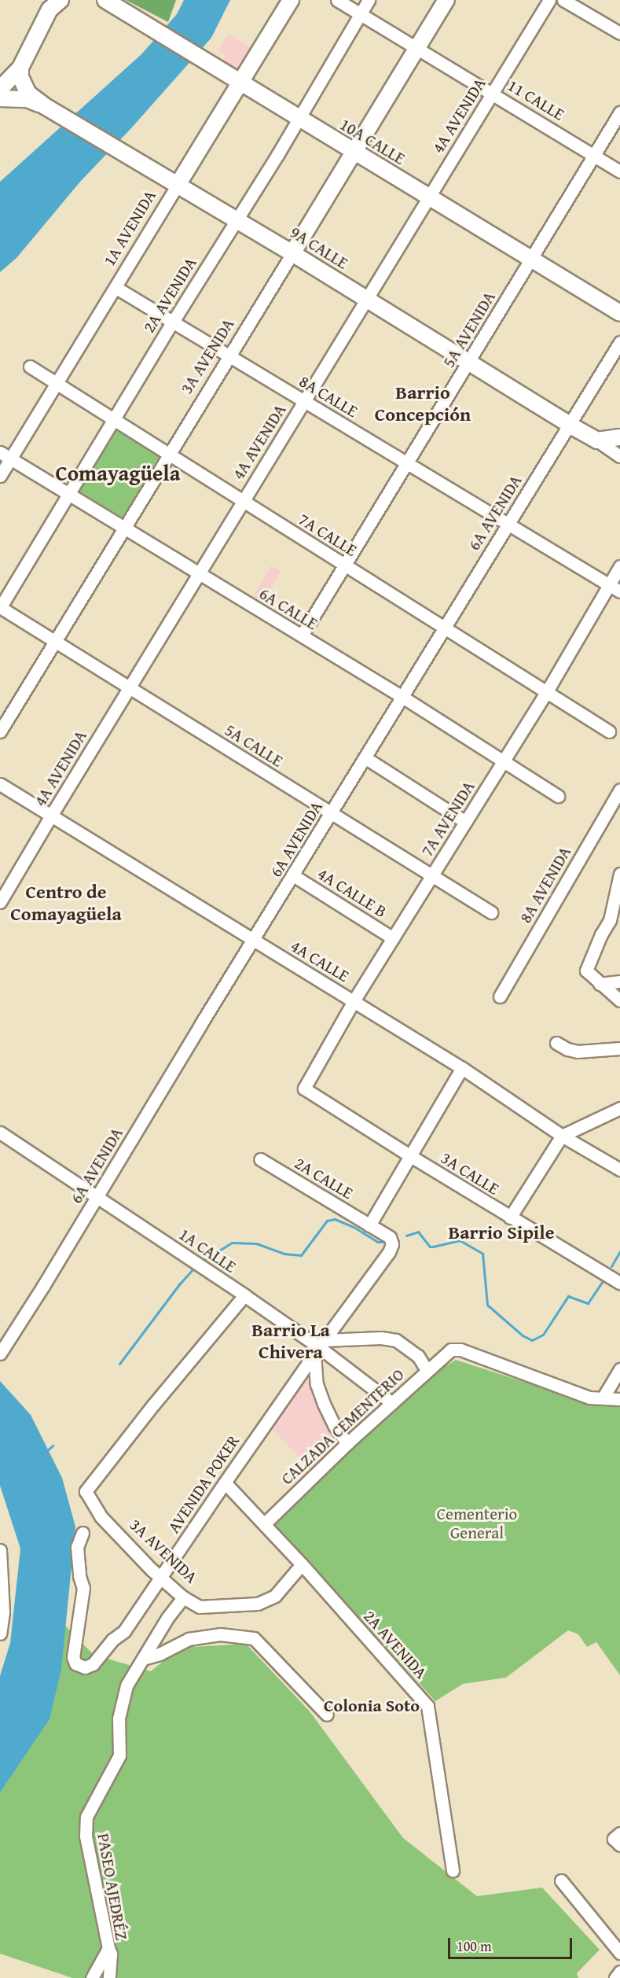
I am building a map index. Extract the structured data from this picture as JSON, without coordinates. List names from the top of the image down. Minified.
{"streets":{"main road":["10A CALLE","1A AVENIDA","9A CALLE","3A AVENIDA"],"street":["11 CALLE","4A AVENIDA","2A AVENIDA","5A AVENIDA","8A CALLE","6A AVENIDA","7A CALLE","6A CALLE","5A CALLE","7A AVENIDA","8A AVENIDA","4A CALLE B","4A CALLE","3A CALLE","2A CALLE","1A CALLE","CALZADA CEMENTERIO","AVENIDA POKER","PASEO AJEDRÉZ"]},"crossings":[["11 CALLE","4A AVENIDA"],["11 CALLE","2A AVENIDA"],["11 CALLE","5A AVENIDA"],["11 CALLE","3A AVENIDA"],["4A AVENIDA","10A CALLE"],["4A AVENIDA","9A CALLE"],["4A AVENIDA","8A CALLE"],["4A AVENIDA","7A CALLE"],["4A AVENIDA","6A CALLE"],["4A AVENIDA","5A CALLE"],["4A AVENIDA","4A CALLE"],["10A CALLE","1A AVENIDA"],["10A CALLE","2A AVENIDA"],["10A CALLE","5A AVENIDA"],["10A CALLE","3A AVENIDA"],["1A AVENIDA","9A CALLE"],["1A AVENIDA","8A CALLE"],["1A AVENIDA","7A CALLE"],["1A AVENIDA","6A CALLE"],["9A CALLE","2A AVENIDA"],["9A CALLE","5A AVENIDA"],["9A CALLE","3A AVENIDA"],["9A CALLE","6A AVENIDA"],["2A AVENIDA","3A AVENIDA"],["2A AVENIDA","8A CALLE"],["2A AVENIDA","7A CALLE"],["2A AVENIDA","6A CALLE"],["2A AVENIDA","5A CALLE"],["2A AVENIDA","CALZADA CEMENTERIO"],["2A AVENIDA","AVENIDA POKER"],["5A AVENIDA","8A CALLE"],["5A AVENIDA","7A CALLE"],["5A AVENIDA","6A CALLE"],["3A AVENIDA","8A CALLE"],["3A AVENIDA","7A CALLE"],["3A AVENIDA","6A CALLE"],["3A AVENIDA","5A CALLE"],["3A AVENIDA","1A CALLE"],["3A AVENIDA","AVENIDA POKER"],["3A AVENIDA","PASEO AJEDRÉZ"],["8A CALLE","6A AVENIDA"],["8A CALLE","7A AVENIDA"],["6A AVENIDA","7A CALLE"],["6A AVENIDA","6A CALLE"],["6A AVENIDA","5A CALLE"],["6A AVENIDA","4A CALLE B"],["6A AVENIDA","4A CALLE"],["6A AVENIDA","1A CALLE"],["7A CALLE","7A AVENIDA"],["6A CALLE","7A AVENIDA"],["5A CALLE","7A AVENIDA"],["7A AVENIDA","4A CALLE B"],["7A AVENIDA","4A CALLE"],["7A AVENIDA","3A CALLE"],["2A CALLE","AVENIDA POKER"],["1A CALLE","CALZADA CEMENTERIO"],["1A CALLE","AVENIDA POKER"]],"districts":["Barrio Concepción","Comayagüela","Centro de Comayagüela","Barrio Sipile","Barrio La Chivera","Colonia Soto"],"parks":["Cementerio General"],"scale_bar":"100 m"}
